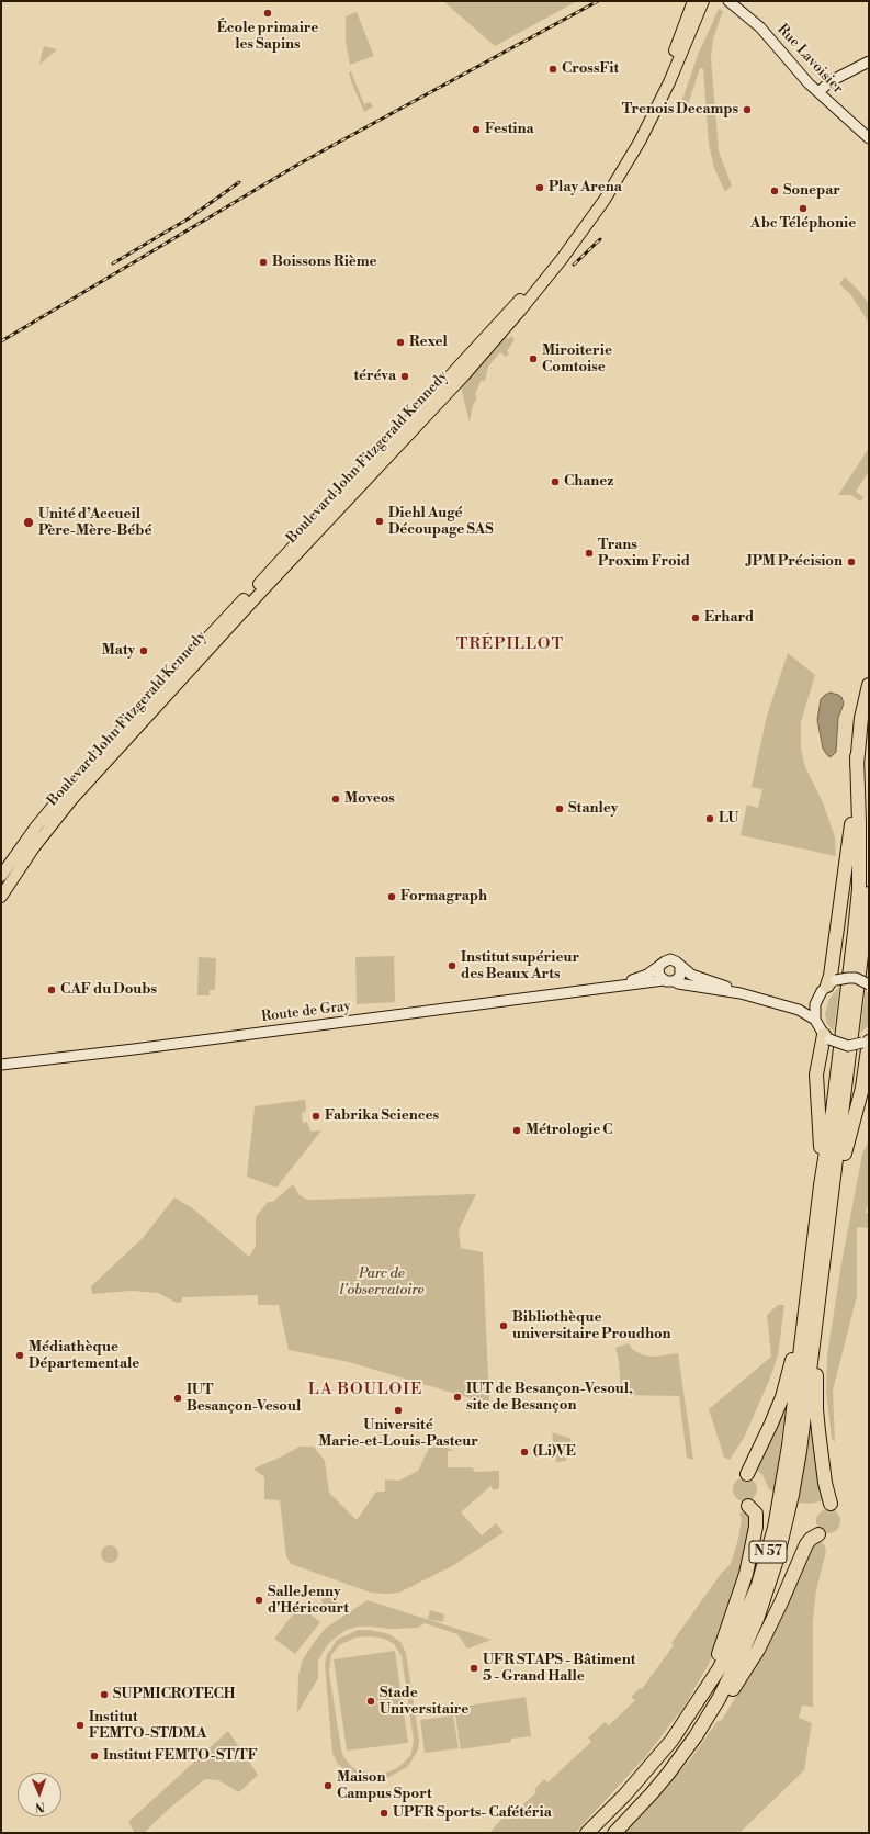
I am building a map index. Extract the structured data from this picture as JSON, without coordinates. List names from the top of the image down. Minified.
{"streets":{"highway":["N 57"],"main road":["Rue Lavoisier","Boulevard John Fitzgerald Kennedy","Route de Gray"]},"districts":["TRÉPILLOT","LA BOULOIE"],"parks":["Parc de l'observatoire"],"places":["École primaire les Sapins","CrossFit","Trenois Decamps","Festina","Play Arena","Sonepar","Abc Téléphonie","Boissons Rième","Rexel","Miroiterie Comtoise","téréva","Chanez","Diehl Augé Découpage SAS","Unité d’Accueil Père-Mère-Bébé","Trans Proxim Froid","JPM Précision","Erhard","Maty","Moveos","Stanley","LU","Formagraph","Institut supérieur des Beaux Arts","CAF du Doubs","Fabrika Sciences","Métrologie C","Bibliothèque universitaire Proudhon","Médiathèque Départementale","IUT de Besançon-Vesoul, site de Besançon","IUT Besançon-Vesoul","Université Marie-et-Louis-Pasteur","(Li)VE","Salle Jenny d'Héricourt","UFR STAPS - Bâtiment 5 - Grand Halle","SUPMICROTECH","Stade Universitaire","Institut FEMTO-ST/DMA","Institut FEMTO-ST/TF","Maison Campus Sport","UPFR Sports- Cafétéria"],"north":"bottom"}
